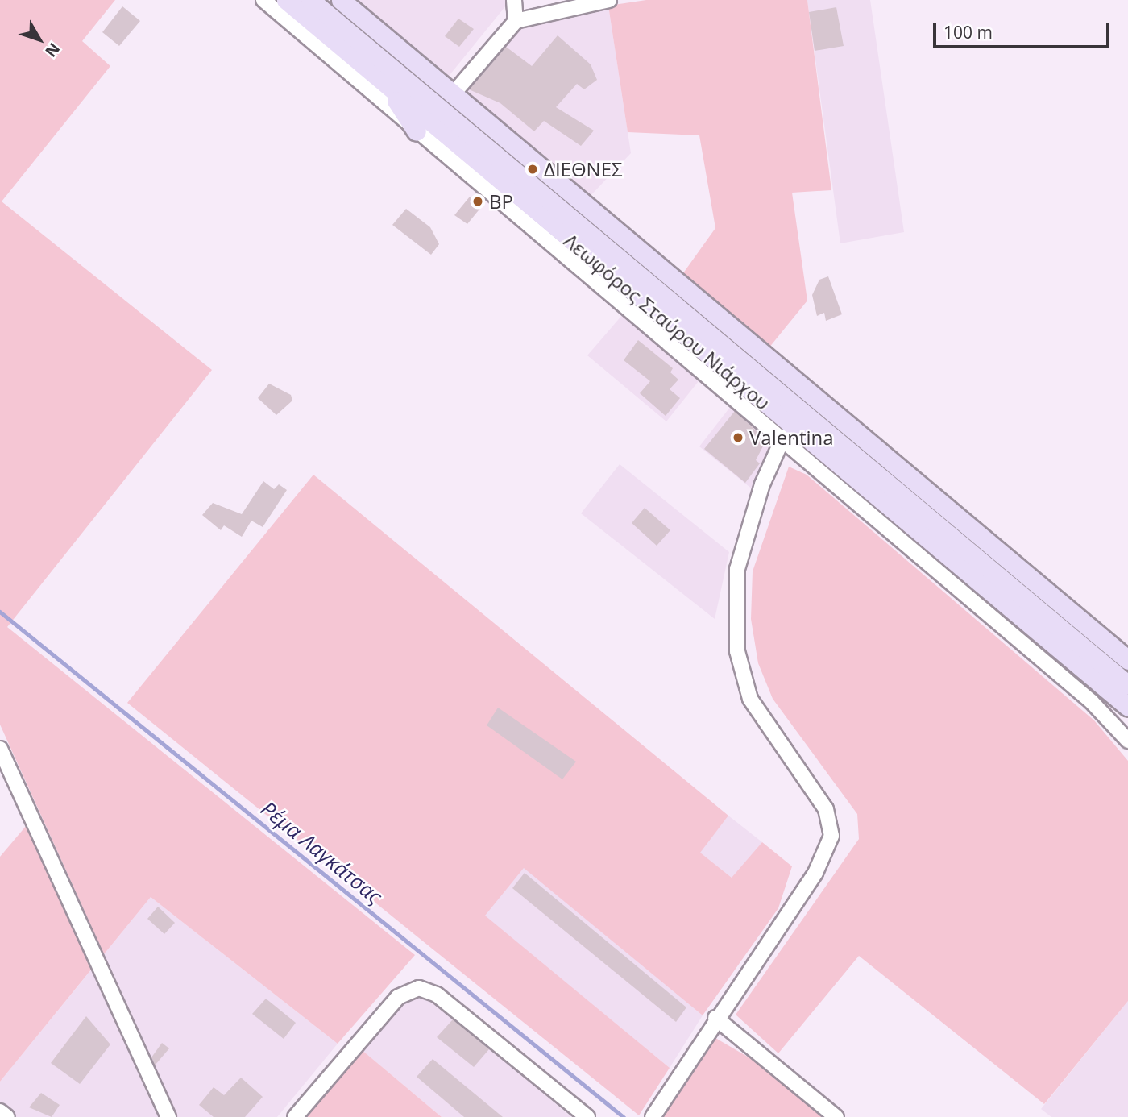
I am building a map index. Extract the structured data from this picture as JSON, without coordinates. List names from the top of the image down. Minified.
{"streets":{"main road":["Λεωφόρος Σταύρου Νιάρχου"]},"water":["Ρέμα Λαγκάτσας"],"places":["ΔΙΕΘΝΕΣ","BP","Valentina"],"scale_bar":"100 m","north":"bottom right"}
